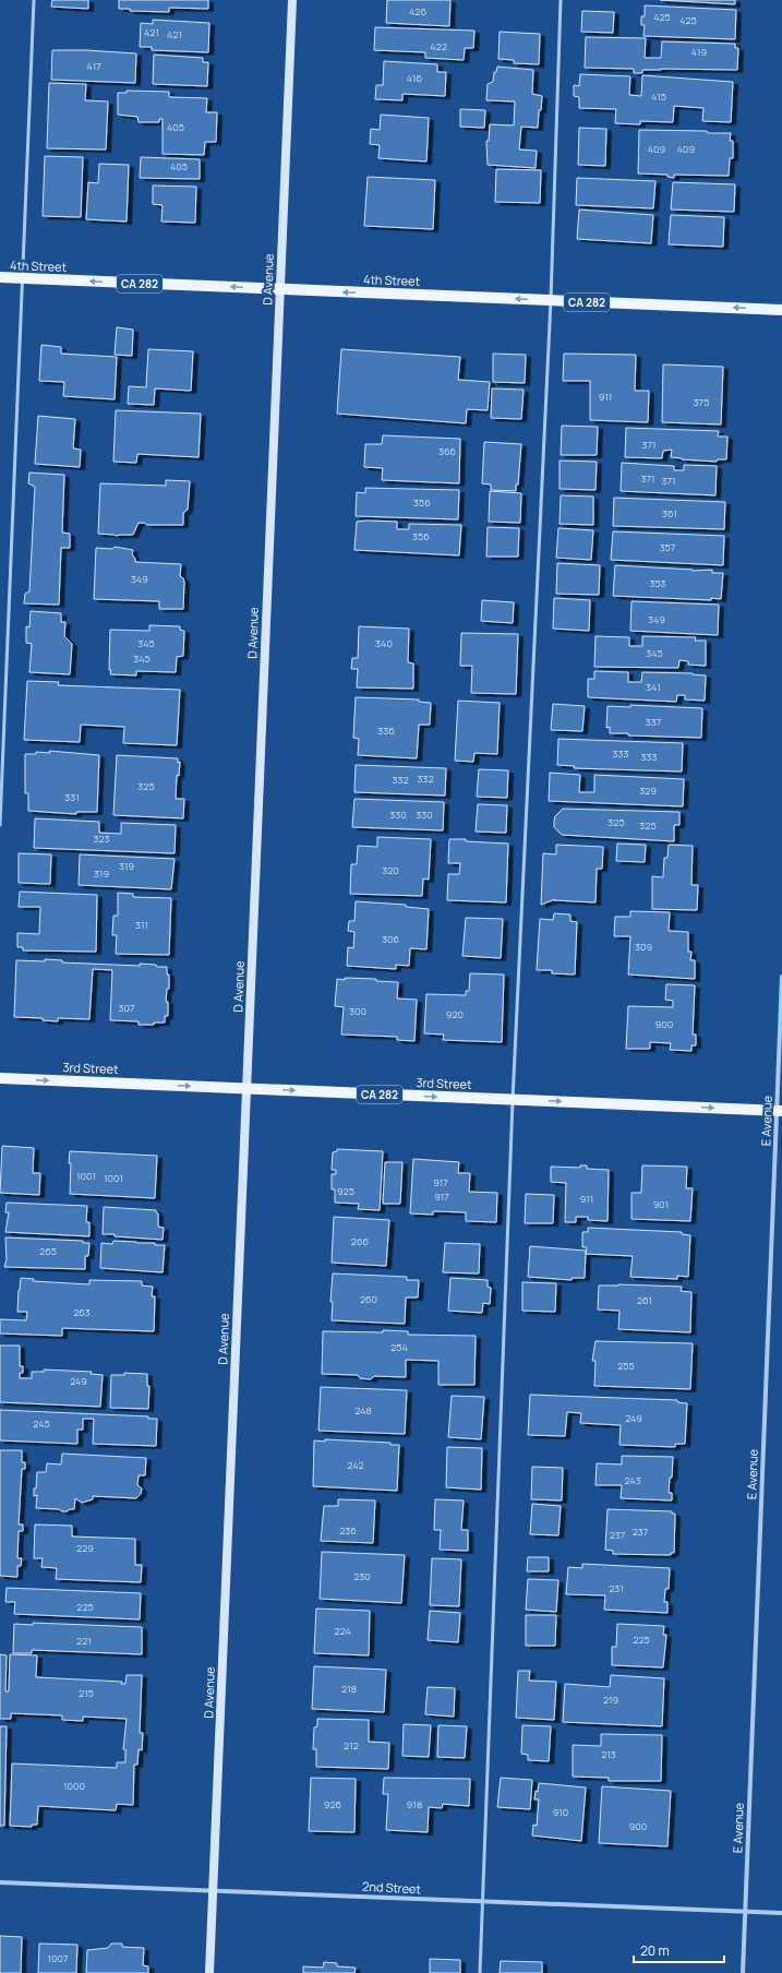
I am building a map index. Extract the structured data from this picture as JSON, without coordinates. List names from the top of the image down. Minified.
{"streets":{"main road":["4th Street","CA 282","3rd Street"],"street":["D Avenue","E Avenue","2nd Street"]},"crossings":[["4th Street","D Avenue"],["D Avenue","3rd Street"],["D Avenue","2nd Street"],["3rd Street","E Avenue"],["E Avenue","2nd Street"]],"one_way":["4th Street","3rd Street"],"house_numbers":["426","425","425","421","421","422","419","417","416","415","405","409","409","405","911","375","371","366","371","371","356","361","356","357","349","353","349","345","340","345","345","341","337","336","333","333","332","332","325","329","331","330","330","325","325","323","319","320","319","311","306","309","307","300","920","900","1001","1001","917","925","917","911","901","266","265","260","261","263","254","255","249","248","249","245","242","243","236","237","237","229","230","231","225","224","225","221","218","215","219","212","213","1000","926","918","910","900","1007"],"scale_bar":"20 m"}
